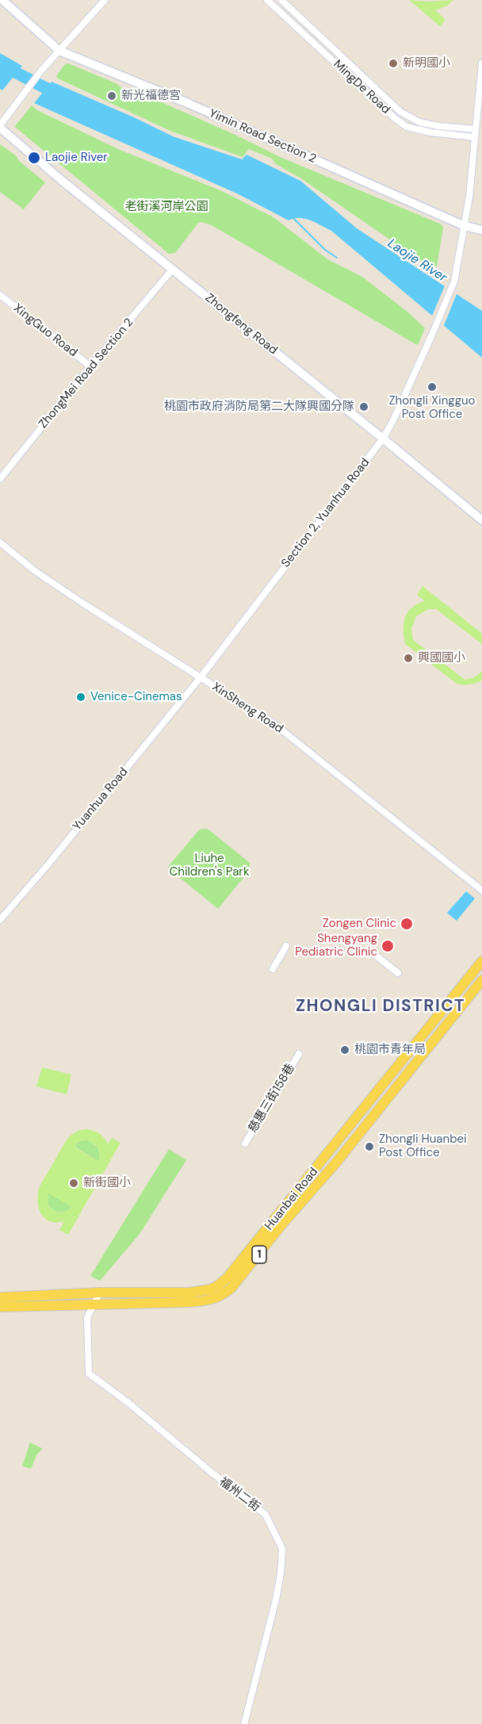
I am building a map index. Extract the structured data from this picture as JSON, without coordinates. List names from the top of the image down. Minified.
{"streets":{"main road":["Yimin Road Section 2","Zhongfeng Road","Huanbei Road","1"],"street":["MingDe Road","XingGuo Road","ZhongMei Road Section 2","Section 2, Yuanhua Road","XinSheng Road","Yuanhua Road","慈惠三街158巷","福州二街"]},"crossings":[["Yimin Road Section 2","Section 2, Yuanhua Road"],["Zhongfeng Road","ZhongMei Road Section 2"],["Zhongfeng Road","Section 2, Yuanhua Road"],["XingGuo Road","ZhongMei Road Section 2"],["Section 2, Yuanhua Road","XinSheng Road"],["Section 2, Yuanhua Road","Yuanhua Road"],["XinSheng Road","Yuanhua Road"],["Huanbei Road","福州二街"]],"districts":["ZHONGLI DISTRICT"],"water":["Laojie River"],"parks":["老街溪河岸公園","Liuhe Children's Park"],"places":["新明國小","新光福德宮","Laojie River","Zhongli Xingguo Post Office","桃園市政府消防局第二大隊興國分隊","興國國小","Venice-Cinemas","Zongen Clinic","Shengyang Pediatric Clinic","桃園市青年局","Zhongli Huanbei Post Office","新街國小"]}
